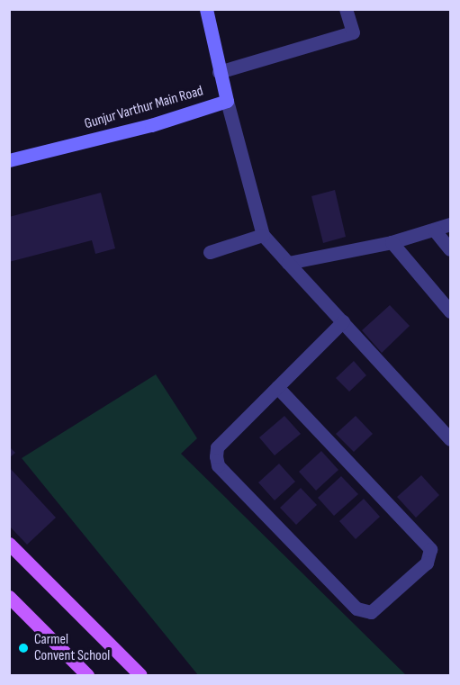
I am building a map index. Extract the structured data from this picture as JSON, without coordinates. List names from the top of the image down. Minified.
{"streets":{"main road":["Gunjur Varthur Main Road"]},"places":["Carmel Convent School"]}
